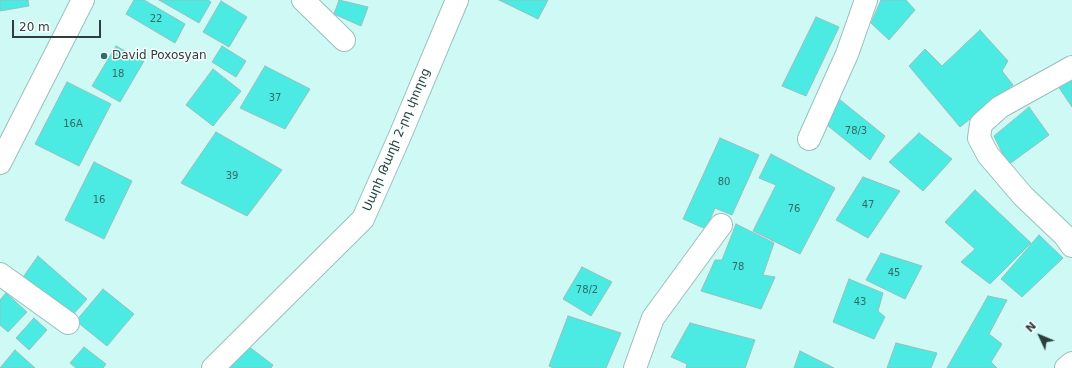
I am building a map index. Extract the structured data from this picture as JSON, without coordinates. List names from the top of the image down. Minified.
{"streets":{"street":["Սարի Թաղի 2-րդ փողոց"]},"places":["David Poxosyan"],"house_numbers":["22","18","37","16А","78/3","39","80","16","47","76","78","45","78/2","43"],"scale_bar":"20 m","north":"top left"}
